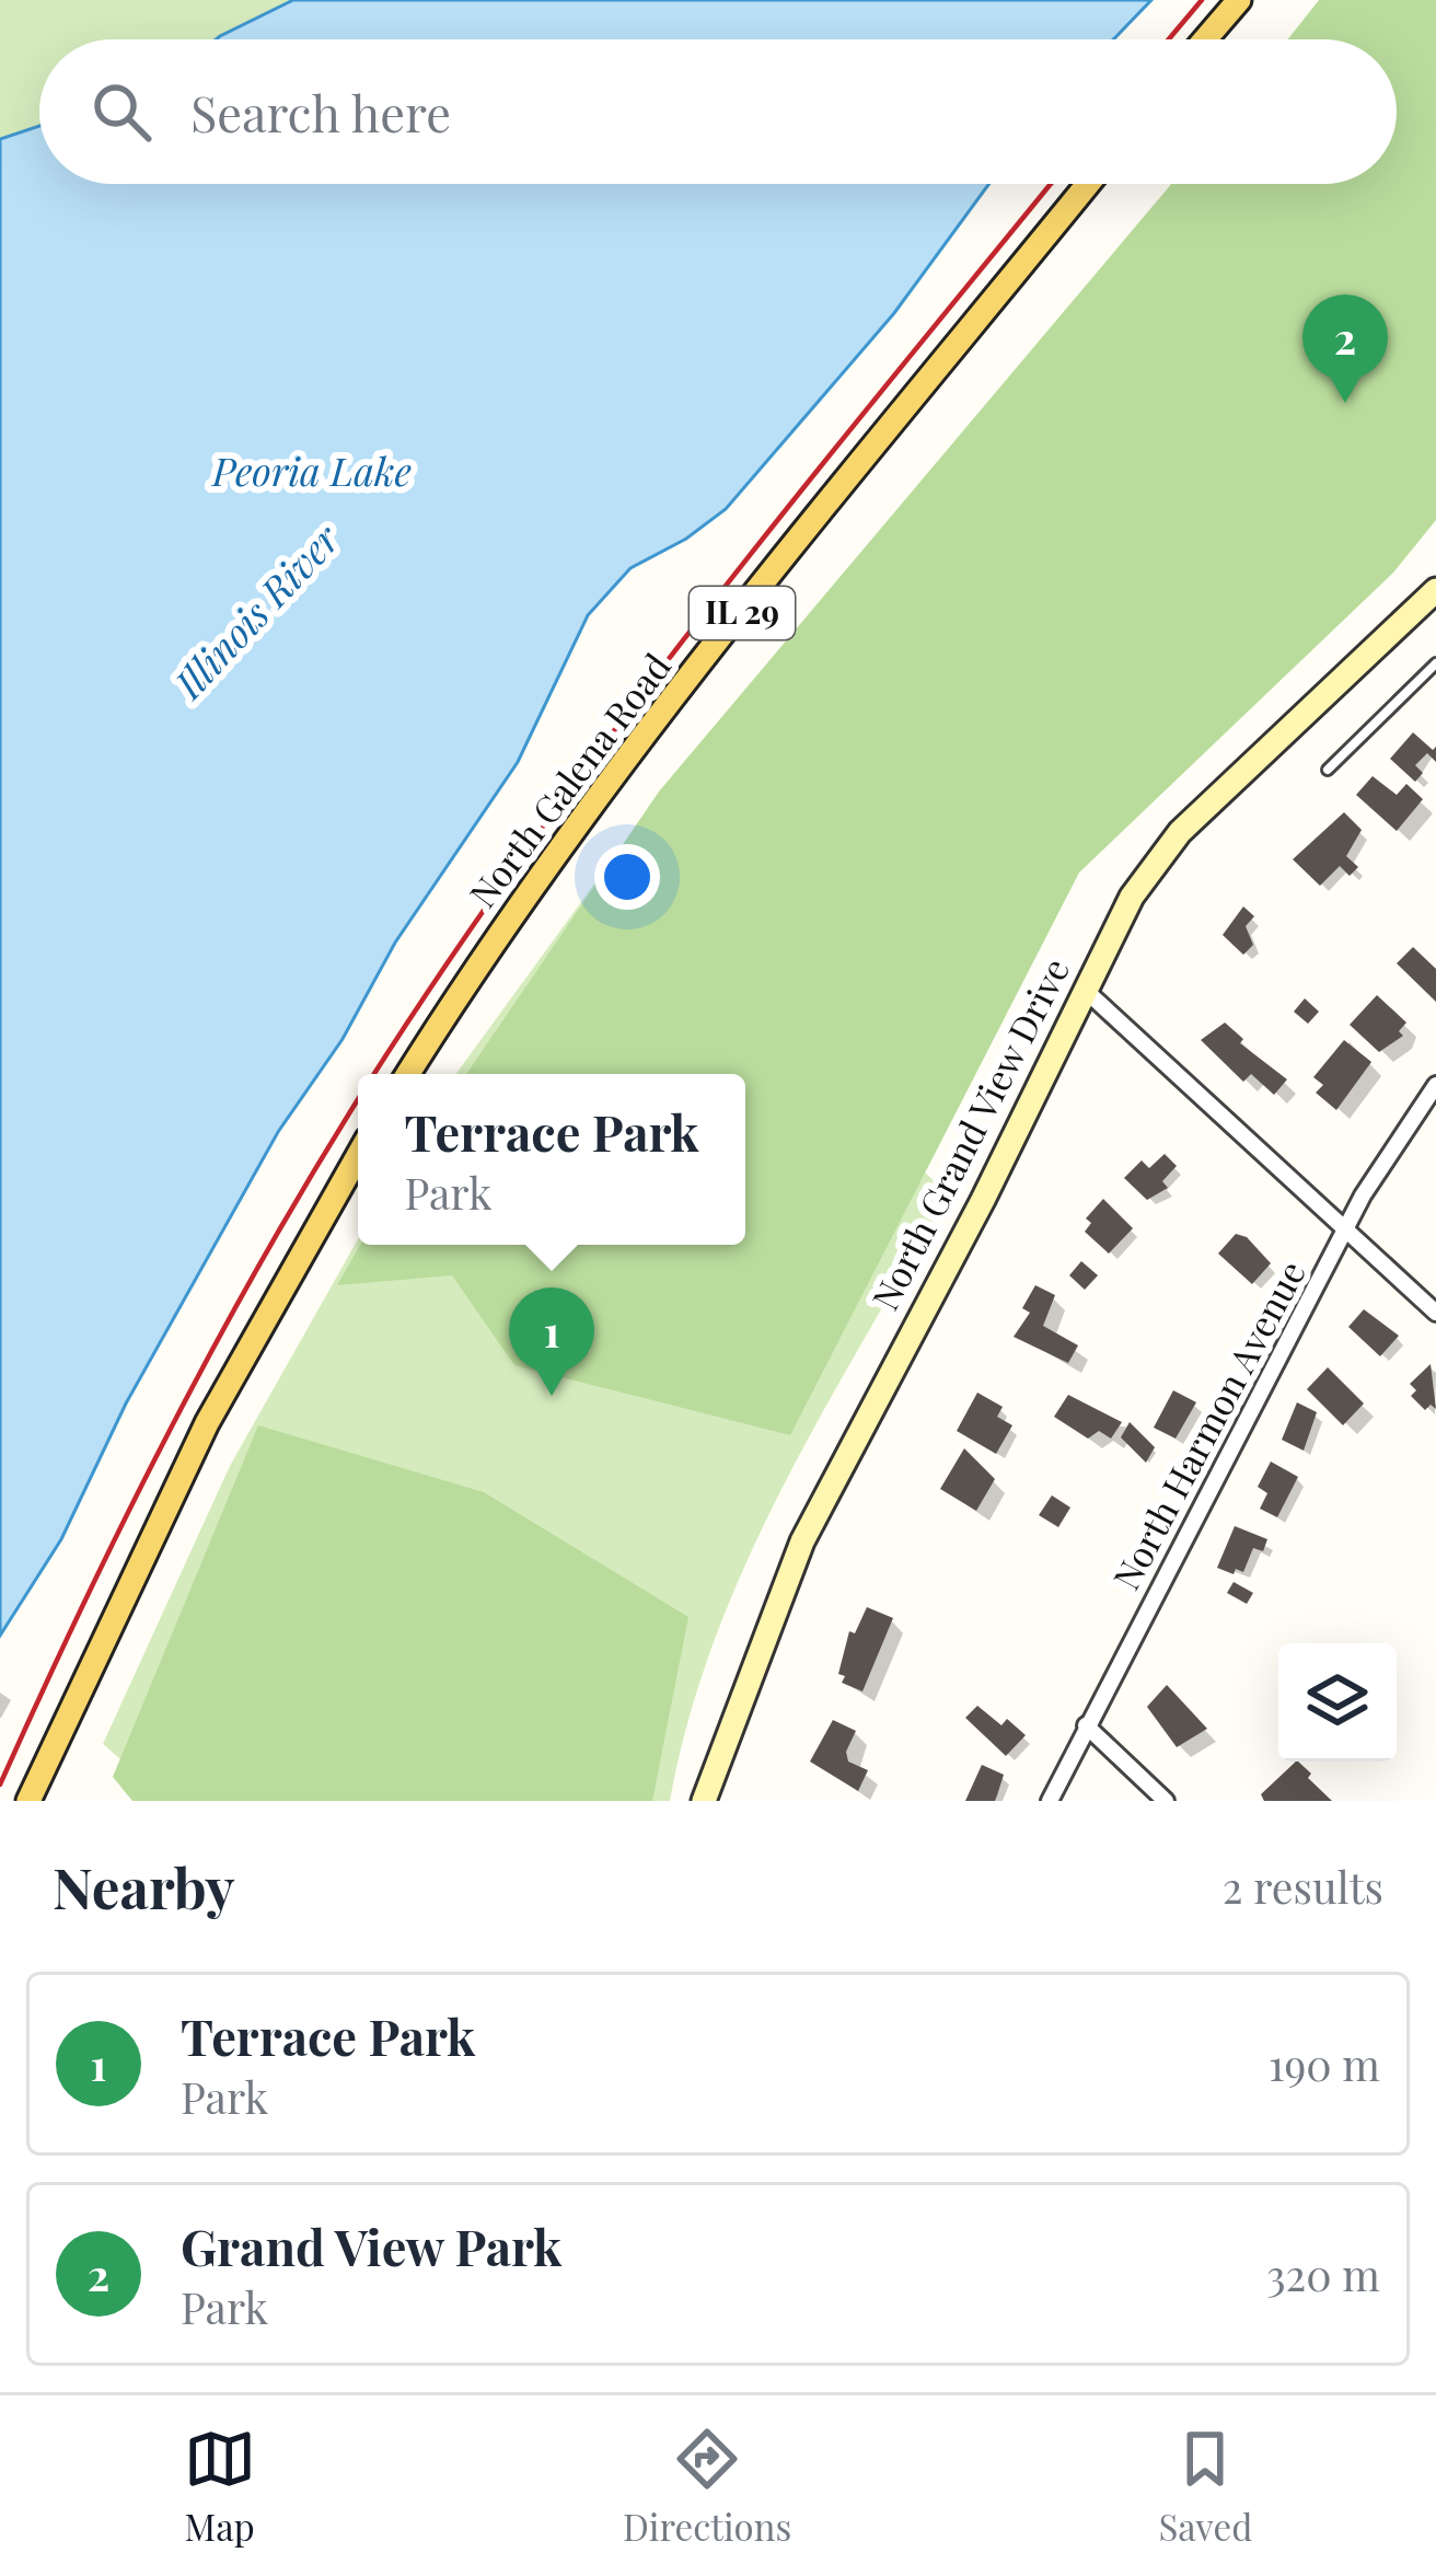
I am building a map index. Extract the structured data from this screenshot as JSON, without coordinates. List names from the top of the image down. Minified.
{"streets":{"main road":["IL 29","North Galena Road"],"street":["North Grand View Drive","North Harmon Avenue"]},"water":["Peoria Lake","Illinois River"],"page":{"search":"Search here","pins":["2","1"],"popup":["Terrace Park","Park"],"heading":["Nearby","2 results"],"list":[{"mark":"1","name":"Terrace Park","note":"Park","value":"190 m"},{"mark":"2","name":"Grand View Park","note":"Park","value":"320 m"}],"nav":["Map","Directions","Saved"]}}
